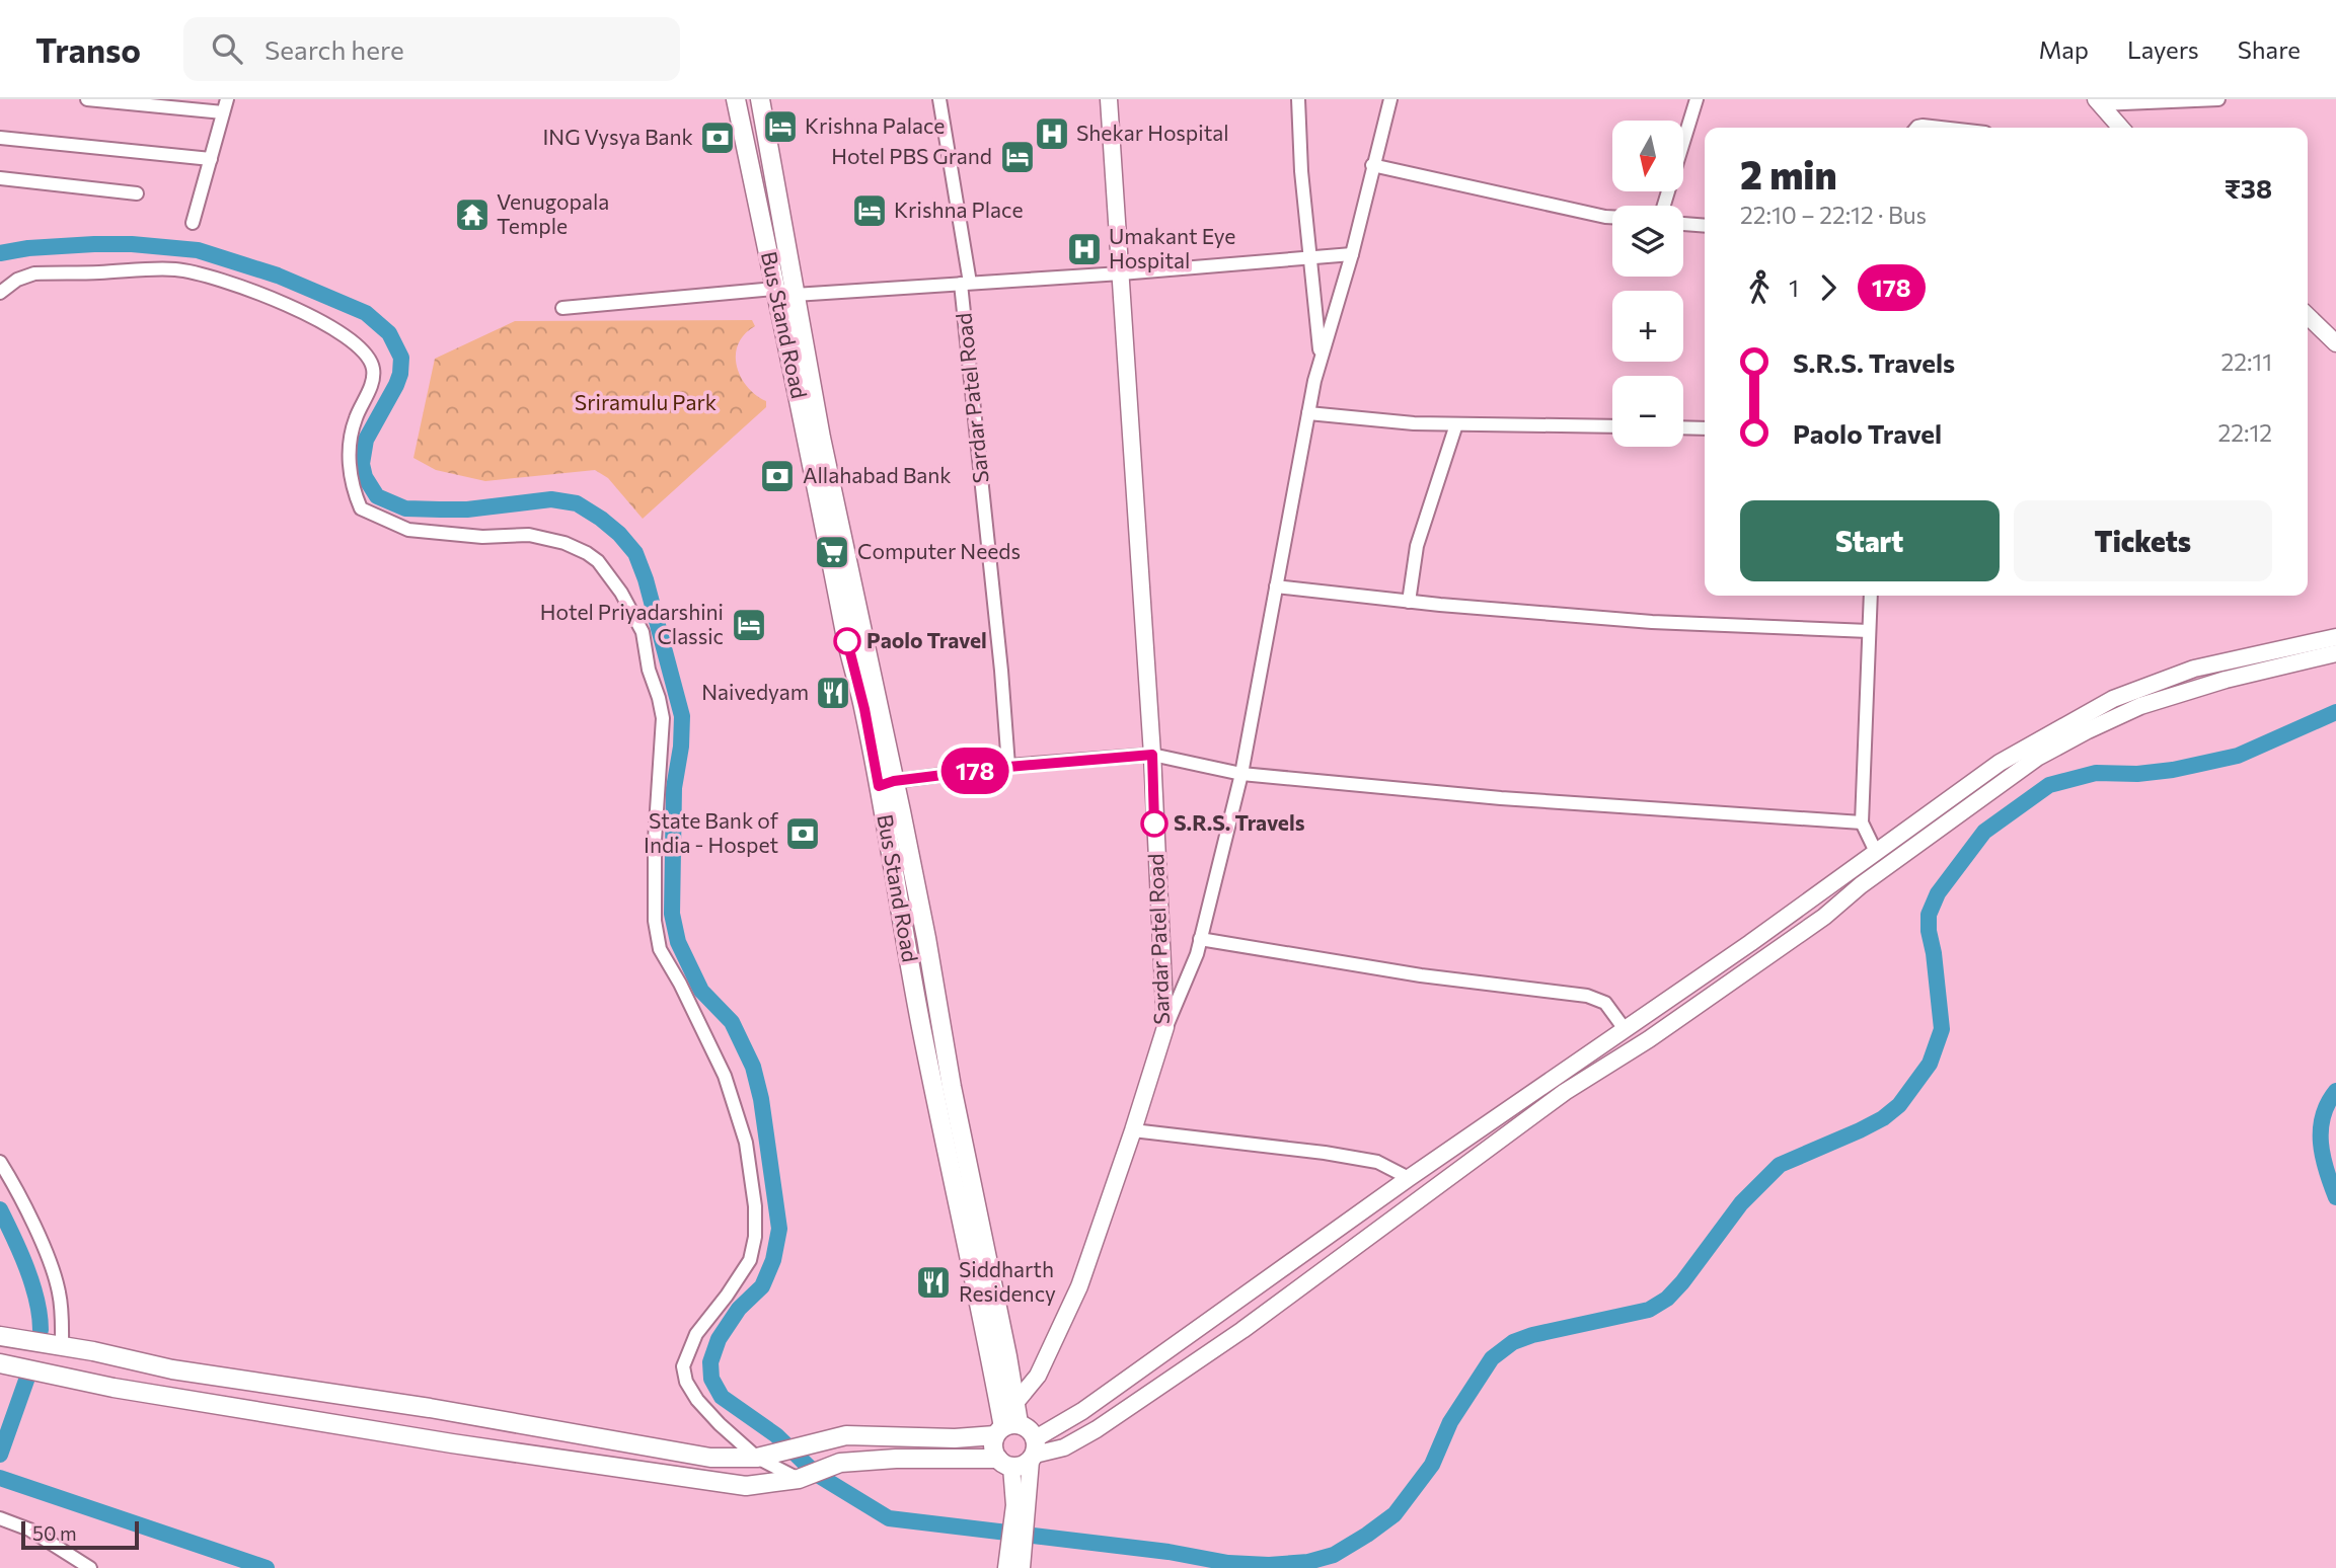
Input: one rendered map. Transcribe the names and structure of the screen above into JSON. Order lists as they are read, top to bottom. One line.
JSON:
{"streets":{"main road":["Bus Stand Road"],"street":["Sardar Patel Road"]},"crossings":[["Bus Stand Road","Sardar Patel Road"]],"parks":["Sriramulu Park"],"places":{"hotel":["Krishna Palace","Hotel PBS Grand","Krishna Place","Hotel Priyadarshini Classic"],"hospital":["Shekar Hospital","Umakant Eye Hospital"],"bank":["ING Vysya Bank","Allahabad Bank","State Bank of India - Hospet"],"temple":["Venugopala Temple"],"supermarket":["Computer Needs"],"other":["Paolo Travel","S.R.S. Travels"],"restaurant":["Naivedyam","Siddharth Residency"]},"lines":["bus line 178"],"scale_bar":"50 m","north":"bottom","page":{"header":"Transo","search":"Search here","nav":["Map","Layers","Share"],"on_map":"178","map_buttons":["+","−"],"heading":["2 min","22:10 – 22:12 · Bus","₹38"],"legs":["1","178"],"list":[{"name":"S.R.S. Travels","value":"22:11"},{"name":"Paolo Travel","value":"22:12"}],"buttons":["Start","Tickets"],"scale":"50 m"}}
